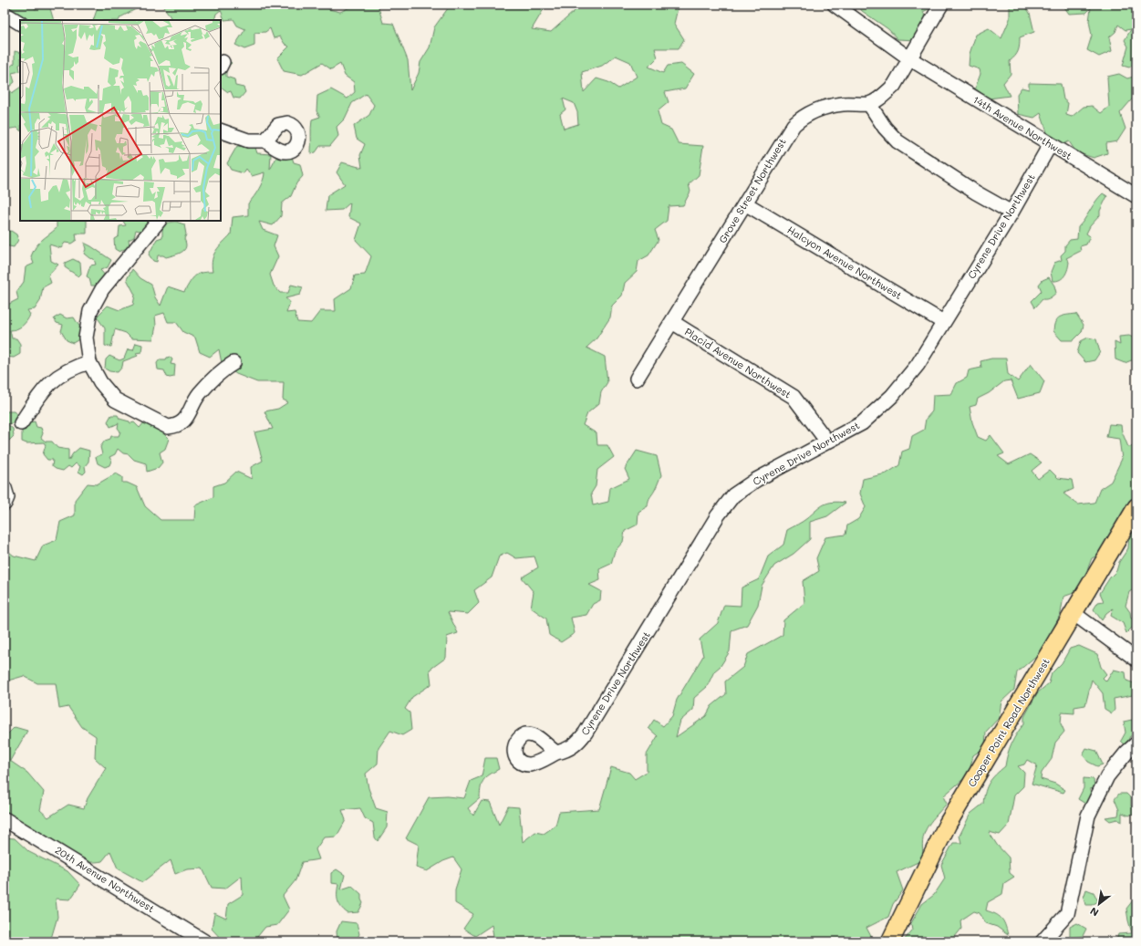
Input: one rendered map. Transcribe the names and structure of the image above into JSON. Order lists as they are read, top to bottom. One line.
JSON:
{"streets":{"main road":["Cooper Point Road Northwest"],"street":["14th Avenue Northwest","Grove Street Northwest","Cyrene Drive Northwest","Halcyon Avenue Northwest","Placid Avenue Northwest","20th Avenue Northwest"]},"crossings":[["14th Avenue Northwest","Cyrene Drive Northwest"],["Grove Street Northwest","Halcyon Avenue Northwest"],["Grove Street Northwest","Placid Avenue Northwest"],["Cyrene Drive Northwest","Halcyon Avenue Northwest"],["Cyrene Drive Northwest","Placid Avenue Northwest"]],"north":"bottom left"}
